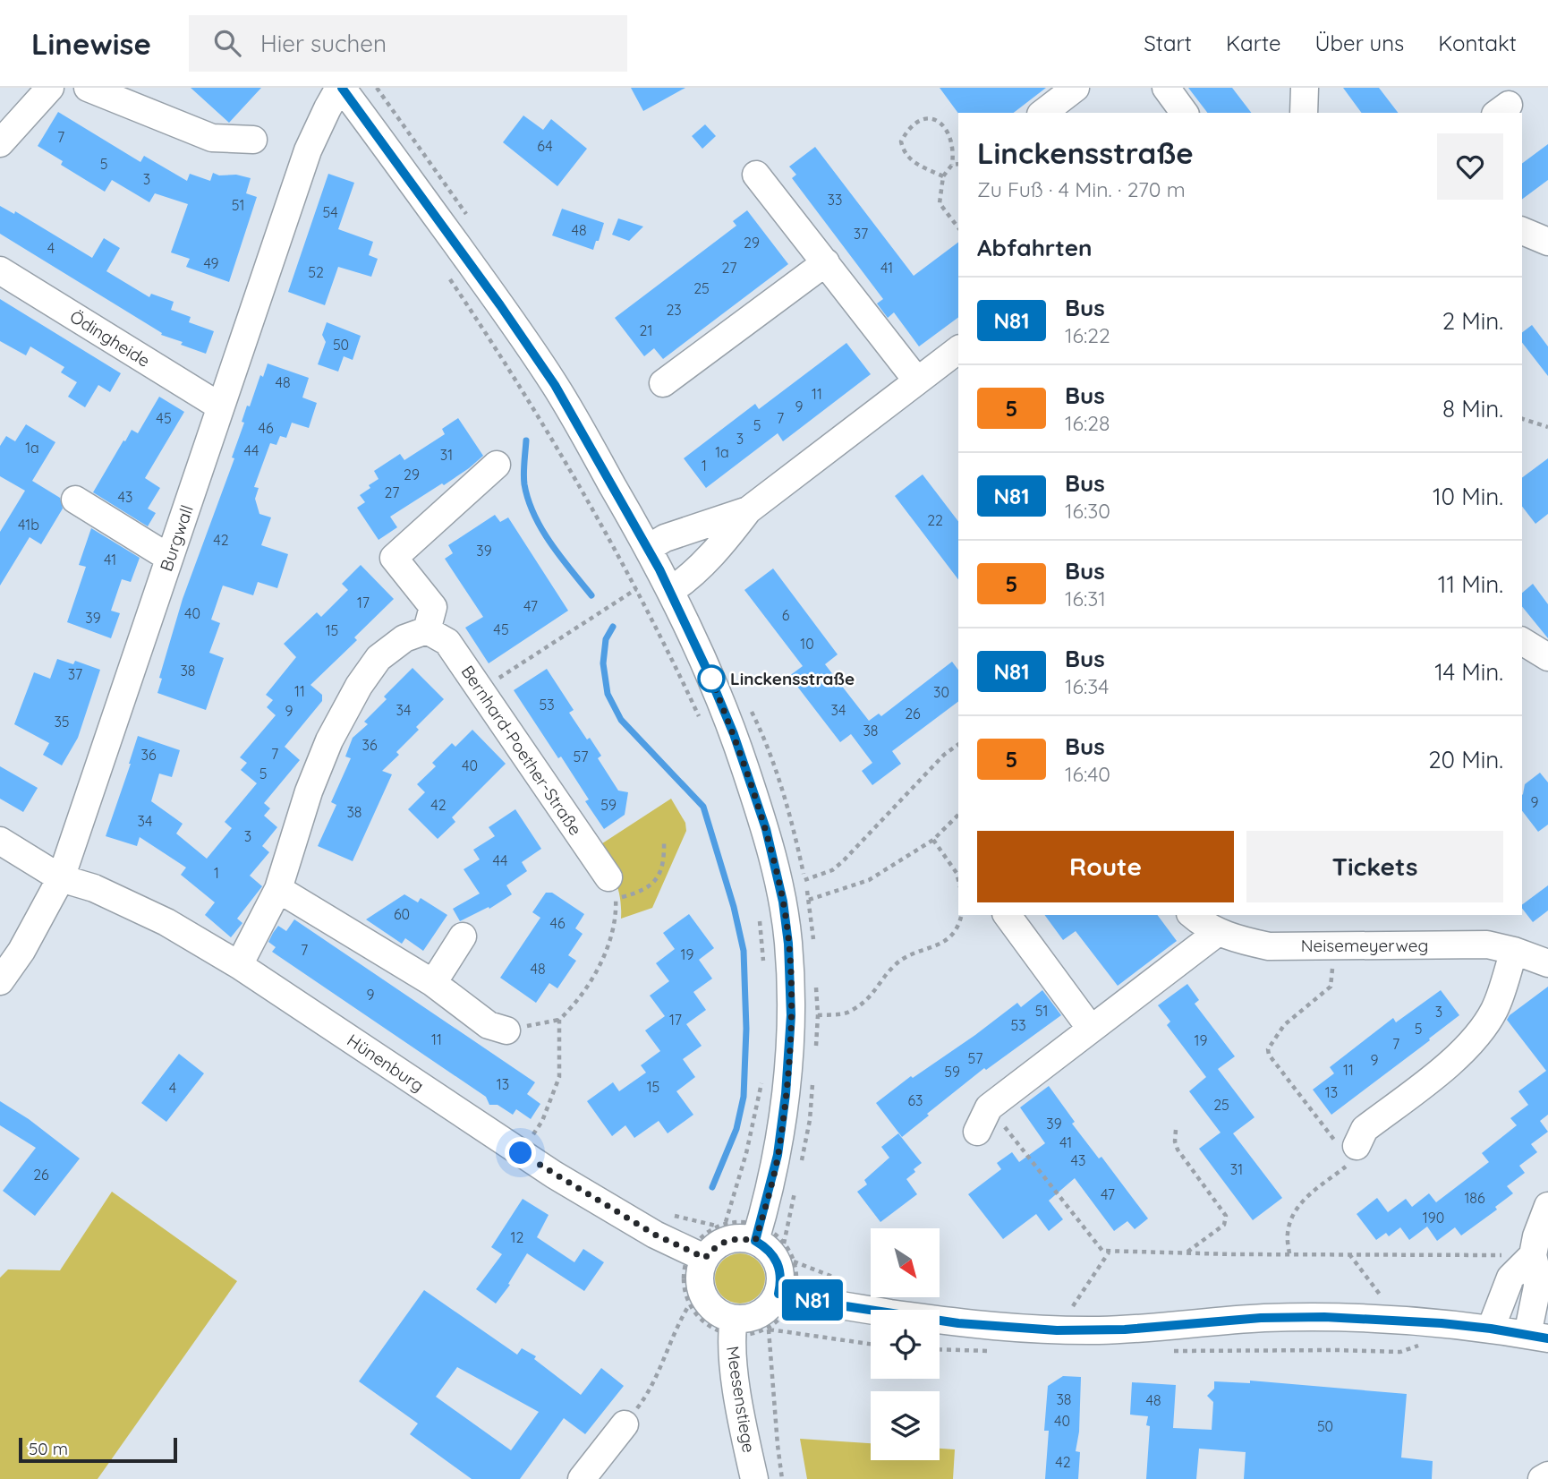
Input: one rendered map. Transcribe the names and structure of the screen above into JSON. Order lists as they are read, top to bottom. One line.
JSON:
{"streets":{"street":["Ödingheide","Burgwall","Bernhard-Poether-Straße","Neisemeyerweg","Hünenburg","Meesenstiege"]},"crossings":[["Ödingheide","Burgwall"],["Burgwall","Hünenburg"],["Hünenburg","Meesenstiege"]],"places":["Linckensstraße"],"lines":["bus line N81"],"house_numbers":["7","64","5","3","33","51","54","48","37","29","4","49","27","41","52","25","23","21","50","48","11","9","45","7","5","46","3","1a","44","1a","31","1","29","27","43","22","41b","42","39","41","17","47","40","6","39","45","15","10","38","37","11","30","53","34","34","9","26","35","38","36","7","36","57","40","5","9","42","59","38","34","3","44","1","60","46","7","19","48","9","51","3","17","53","5","11","19","7","57","9","11","59","13","15","4","13","63","25","39","41","43","31","26","47","186","190","12","38","48","40","50","42"],"scale_bar":"50 m","north":"bottom right","page":{"header":"Linewise","search":"Hier suchen","nav":["Start","Karte","Über uns","Kontakt"],"on_map":"N81","heading":[["Linckensstraße","Zu Fuß · 4 Min. · 270 m"],"Abfahrten"],"list":[{"mark":"N81","name":"Bus","note":"16:22","value":"2 Min."},{"mark":"5","name":"Bus","note":"16:28","value":"8 Min."},{"mark":"N81","name":"Bus","note":"16:30","value":"10 Min."},{"mark":"5","name":"Bus","note":"16:31","value":"11 Min."},{"mark":"N81","name":"Bus","note":"16:34","value":"14 Min."},{"mark":"5","name":"Bus","note":"16:40","value":"20 Min."}],"buttons":["Route","Tickets"],"scale":"50 m"}}
